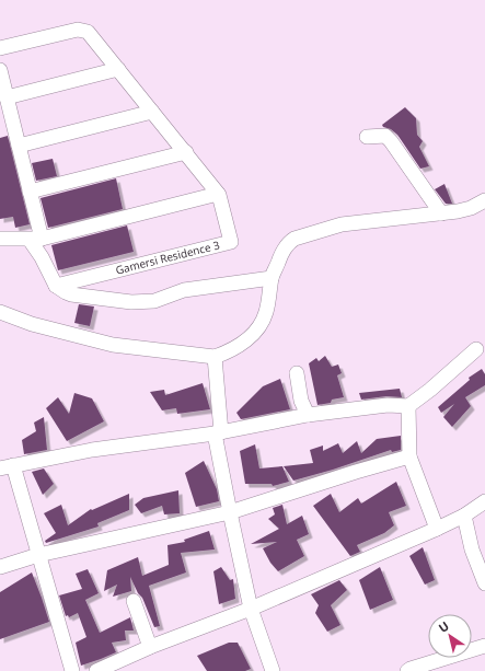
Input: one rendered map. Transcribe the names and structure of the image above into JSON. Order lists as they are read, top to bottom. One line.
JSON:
{"streets":{"street":["Gamersi Residence 3"]},"north":"top left"}
